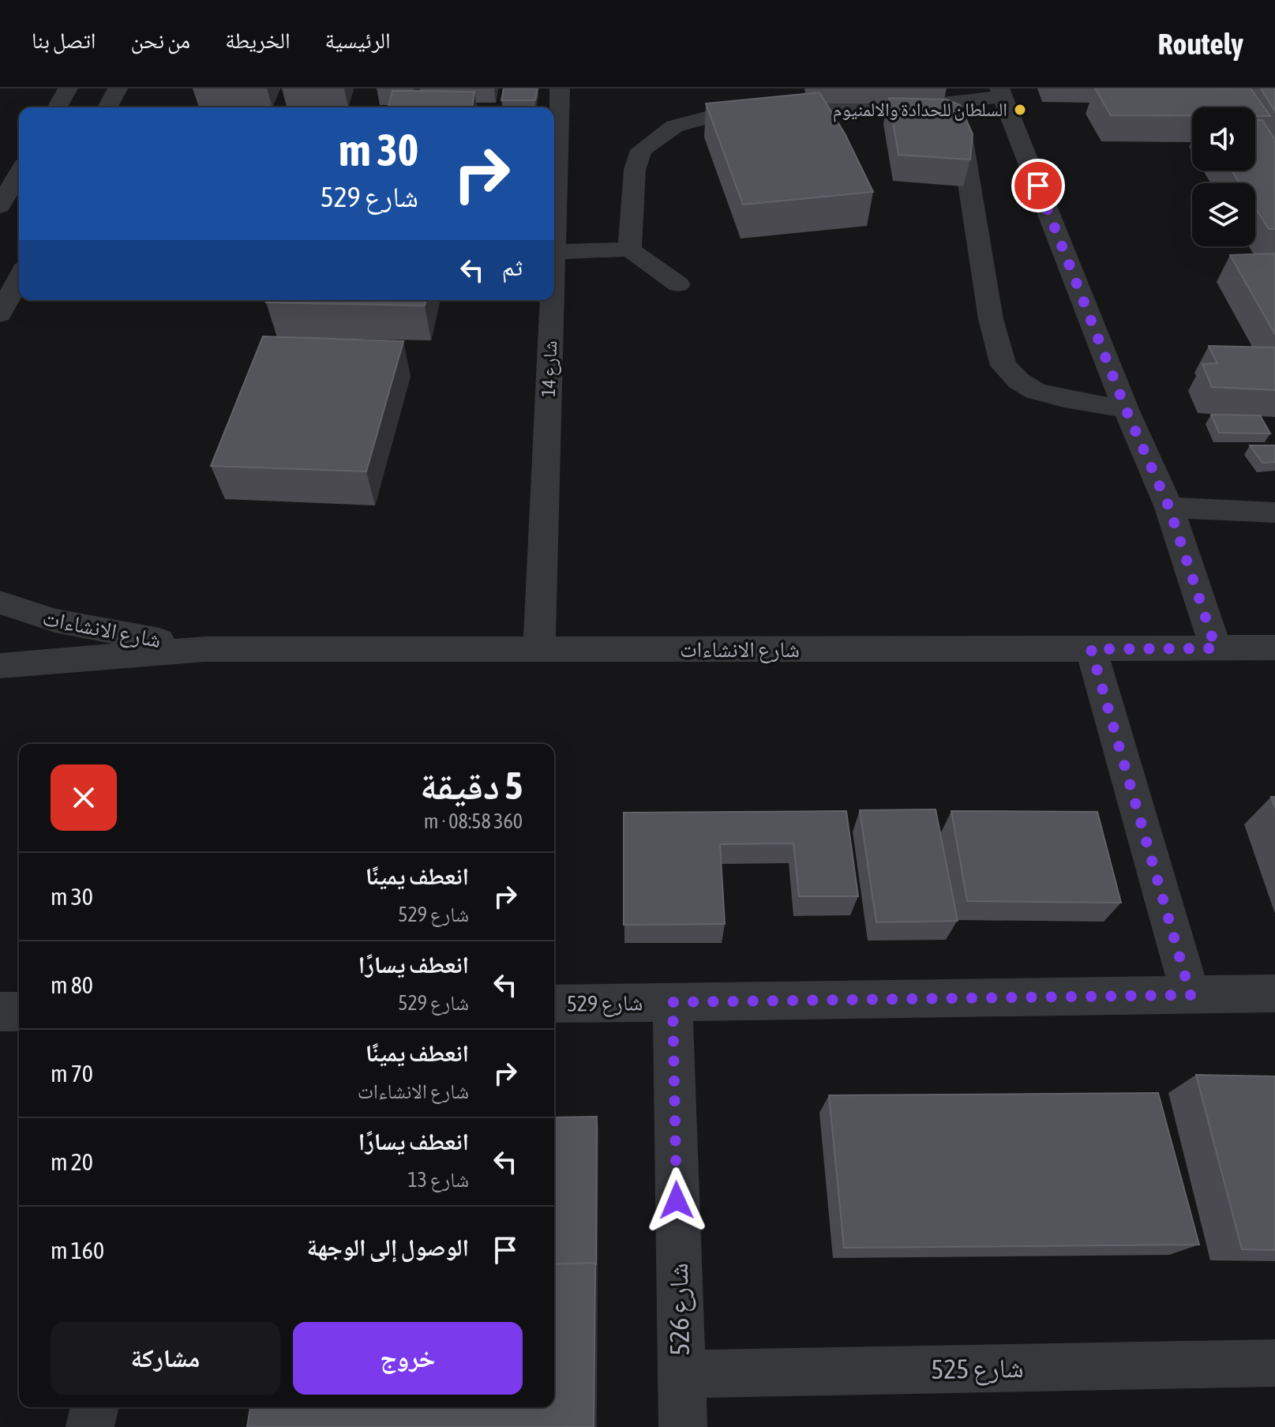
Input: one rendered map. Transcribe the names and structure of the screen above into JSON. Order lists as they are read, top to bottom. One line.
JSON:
{"streets":{"street":["شارع 14","شارع الانشاءات","شارع 529","شارع 526","شارع 525"]},"crossings":[["شارع 14","شارع الانشاءات"],["شارع 529","شارع 526"],["شارع 526","شارع 525"]],"places":["السلطان للحدادة والالمنيوم"],"page":{"header":"Routely","nav":["الرئيسية","الخريطة","من نحن","اتصل بنا"],"turn":["30 m","شارع 529"],"then":"ثم","heading":["5 دقيقة","360 m · 08:58"],"list":[{"name":"انعطف يمينًا","note":"شارع 529","value":"30 m"},{"name":"انعطف يسارًا","note":"شارع 529","value":"80 m"},{"name":"انعطف يمينًا","note":"شارع الانشاءات","value":"70 m"},{"name":"انعطف يسارًا","note":"شارع 13","value":"20 m"},{"name":"الوصول إلى الوجهة","value":"160 m"}],"buttons":["خروج","مشاركة"]}}
